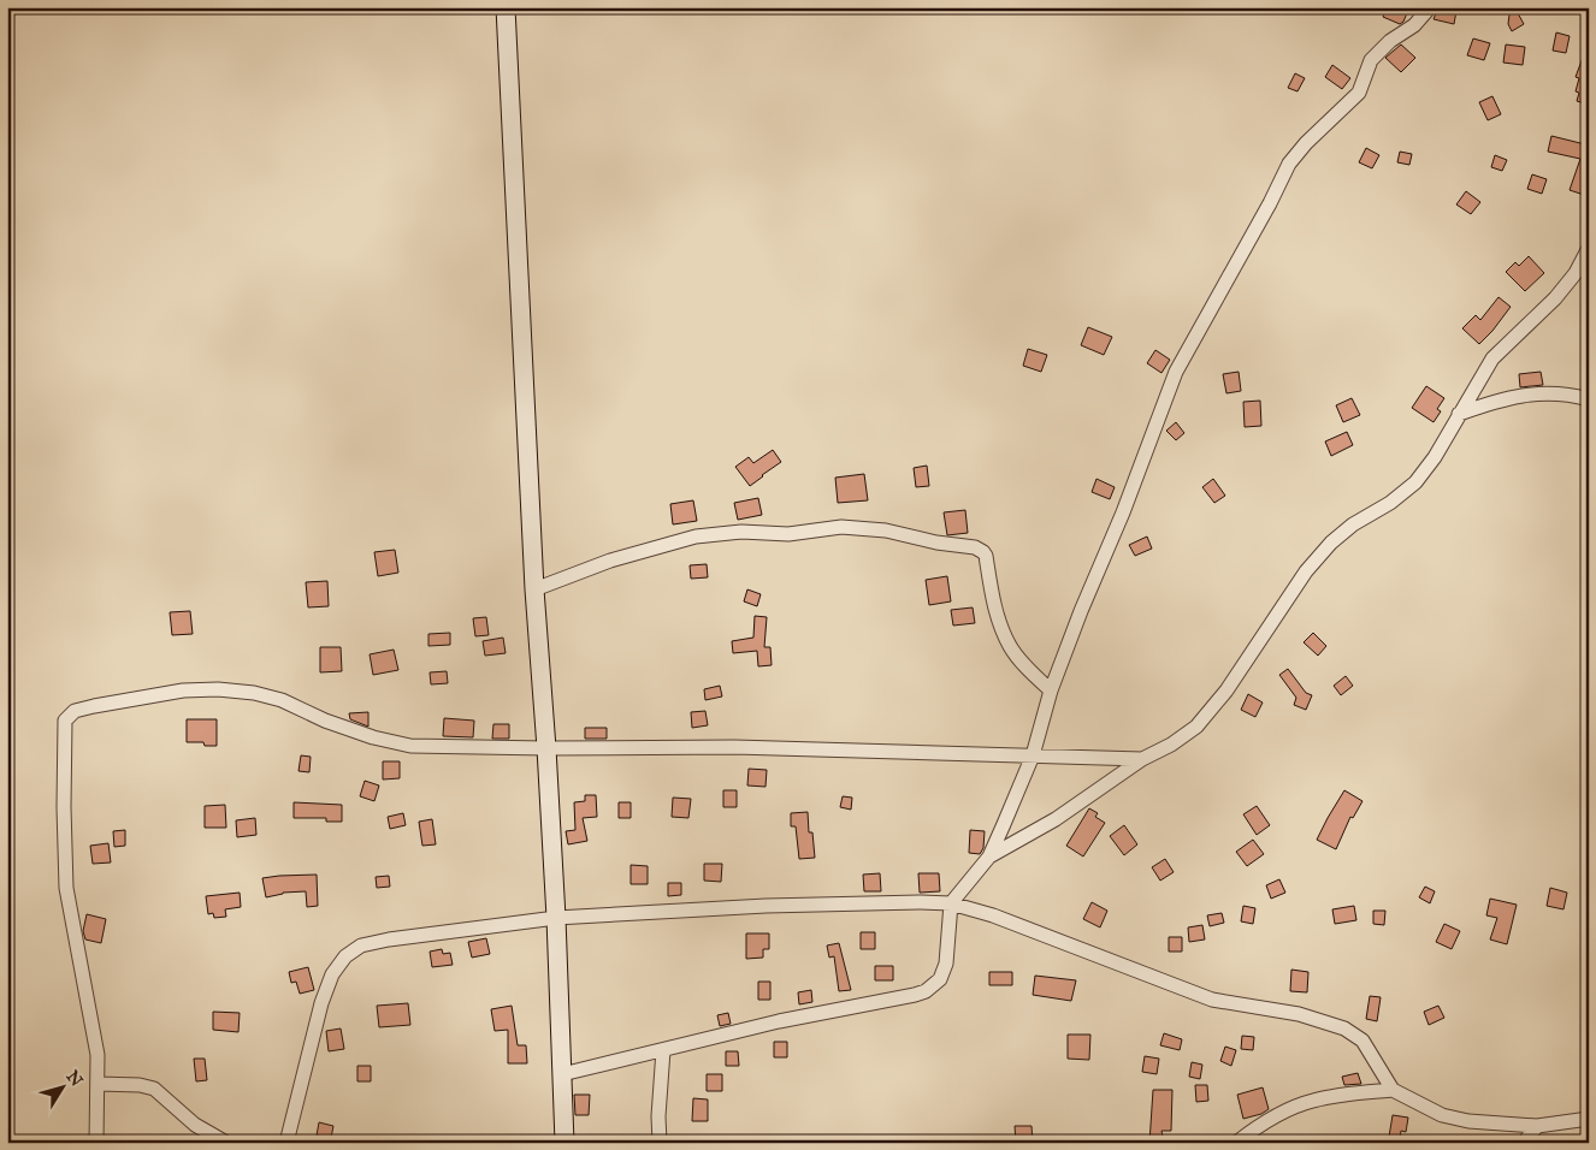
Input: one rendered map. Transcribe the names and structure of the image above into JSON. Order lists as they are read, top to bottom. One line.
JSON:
{"north":"top right"}
